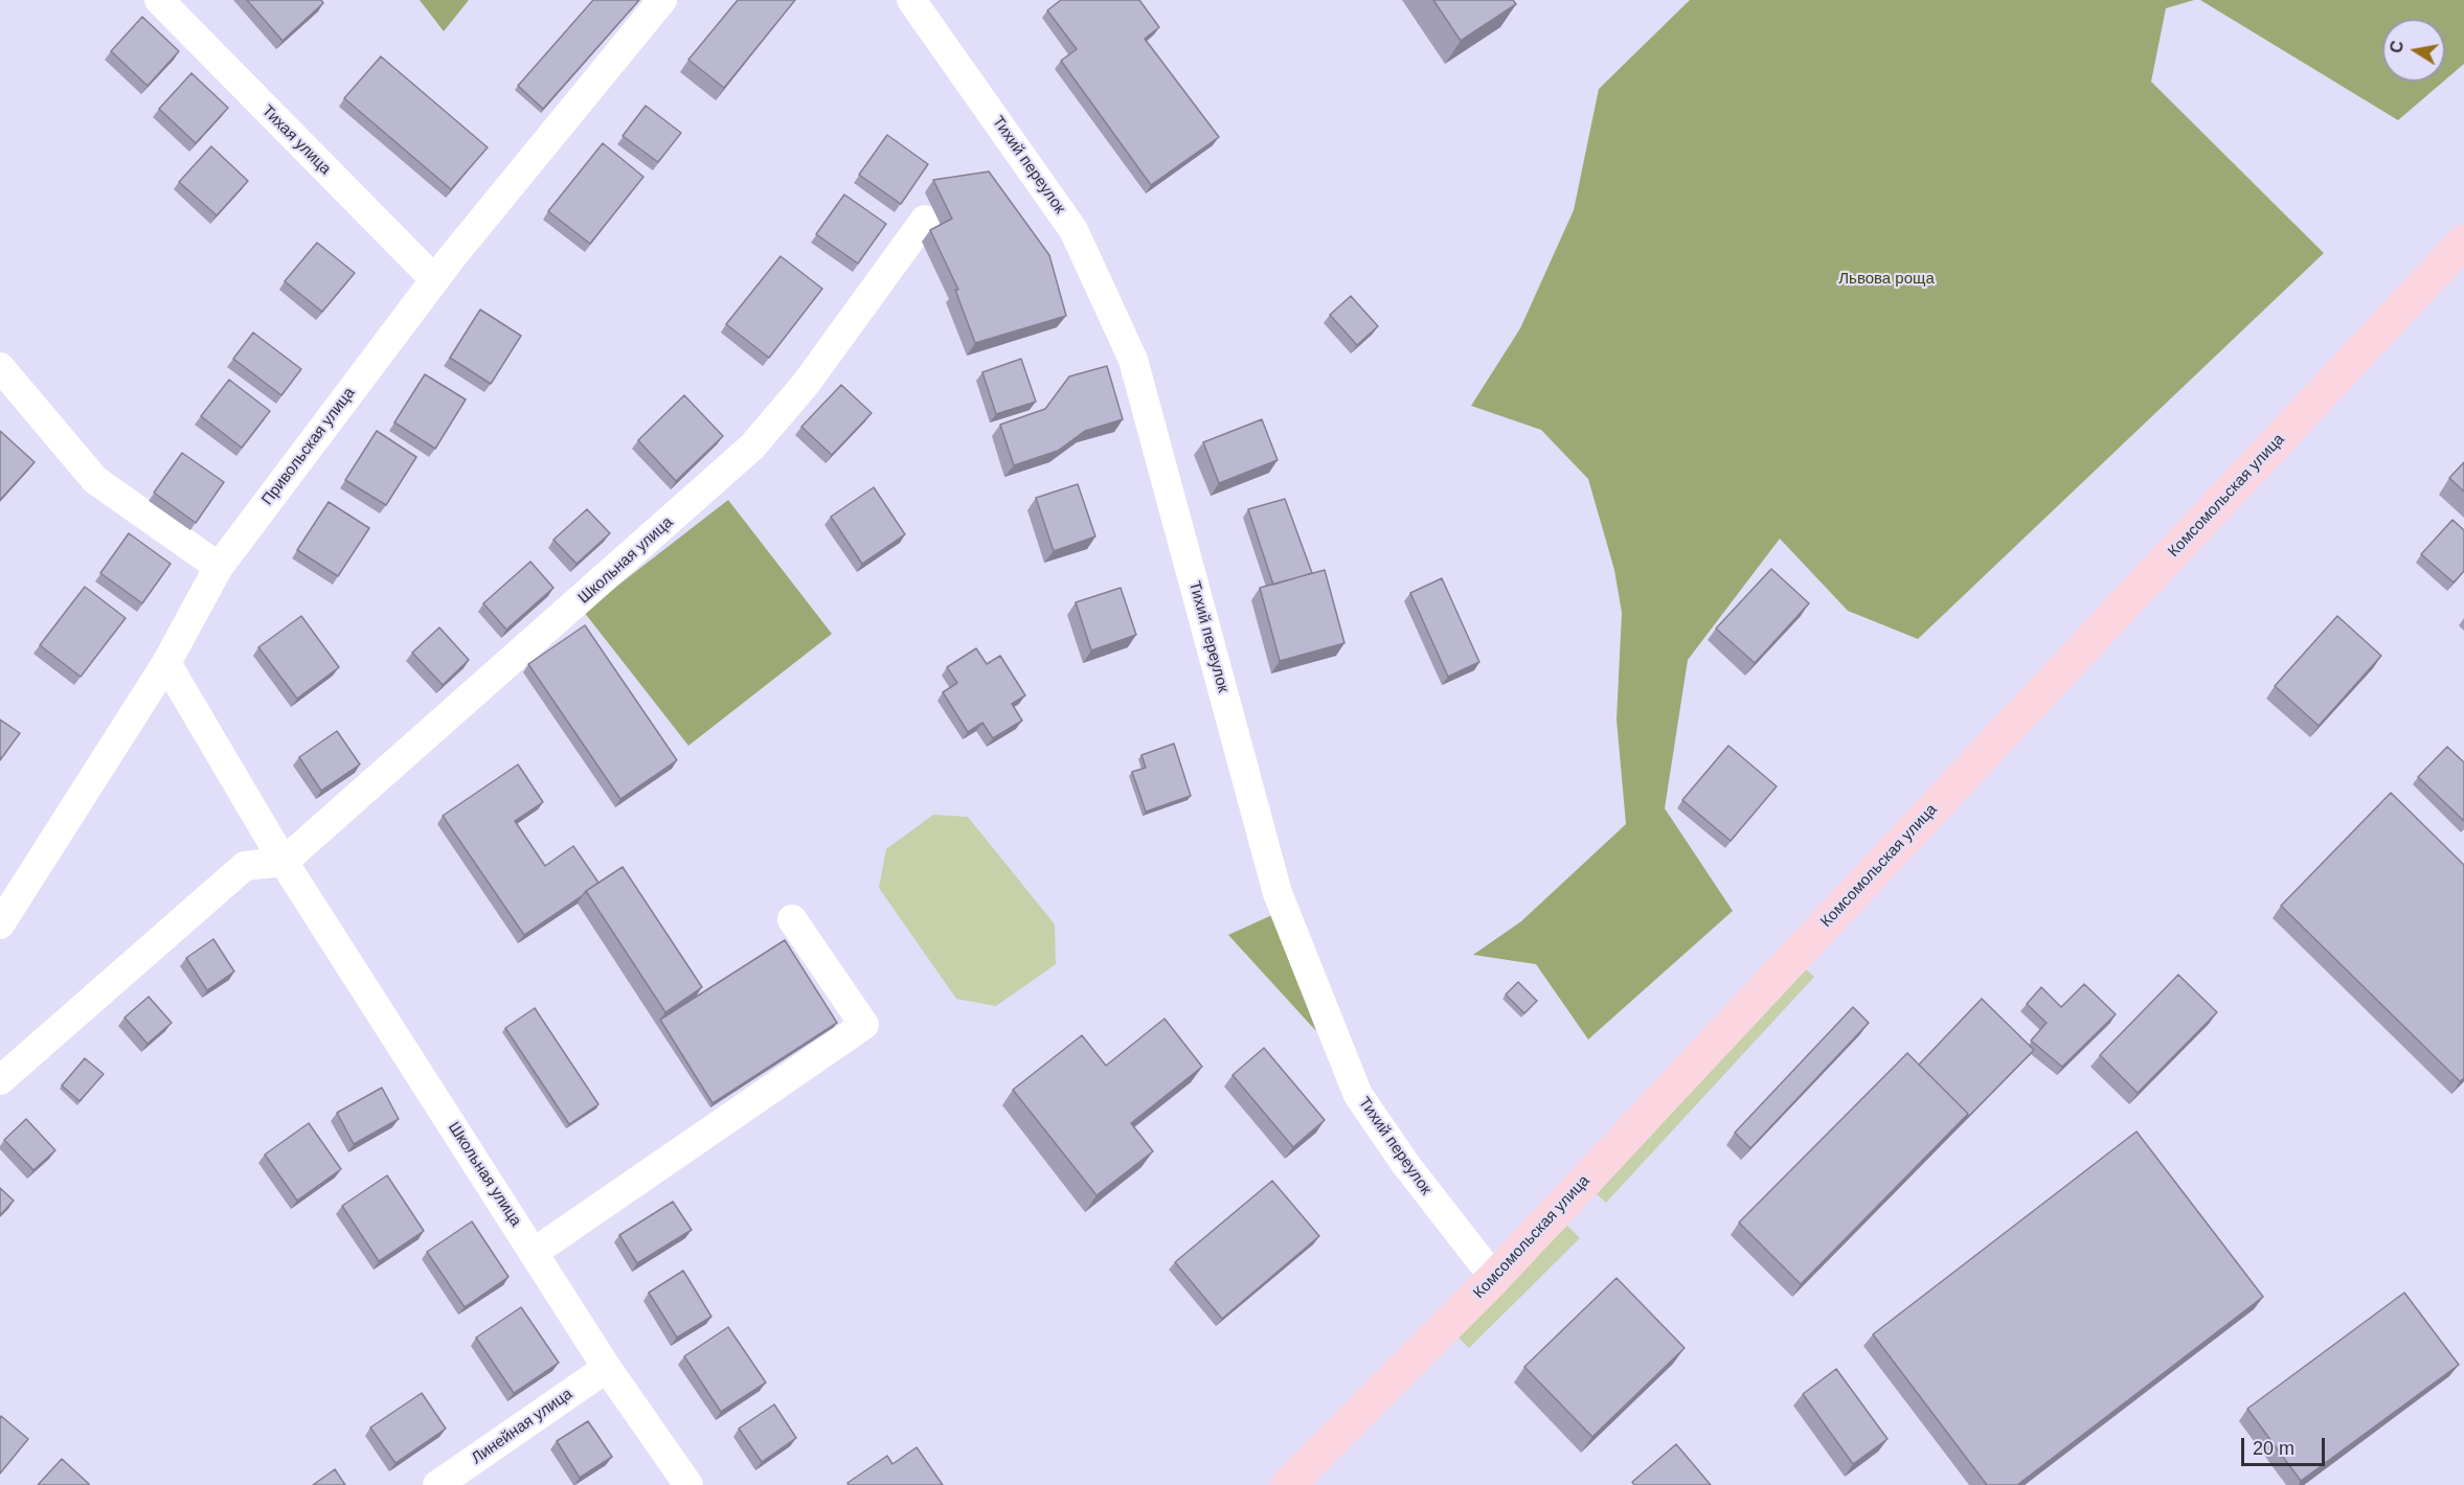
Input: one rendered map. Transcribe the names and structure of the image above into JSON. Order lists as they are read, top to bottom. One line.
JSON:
{"streets":{"main road":["Комсомольская улица"],"street":["Тихая улица","Тихий переулок","Привольская улица","Школьная улица","Линейная улица"]},"crossings":[["Тихая улица","Привольская улица"],["Тихий переулок","Комсомольская улица"],["Привольская улица","Школьная улица"],["Школьная улица","Линейная улица"]],"parks":["Львова роща"],"scale_bar":"20 m","north":"left"}
